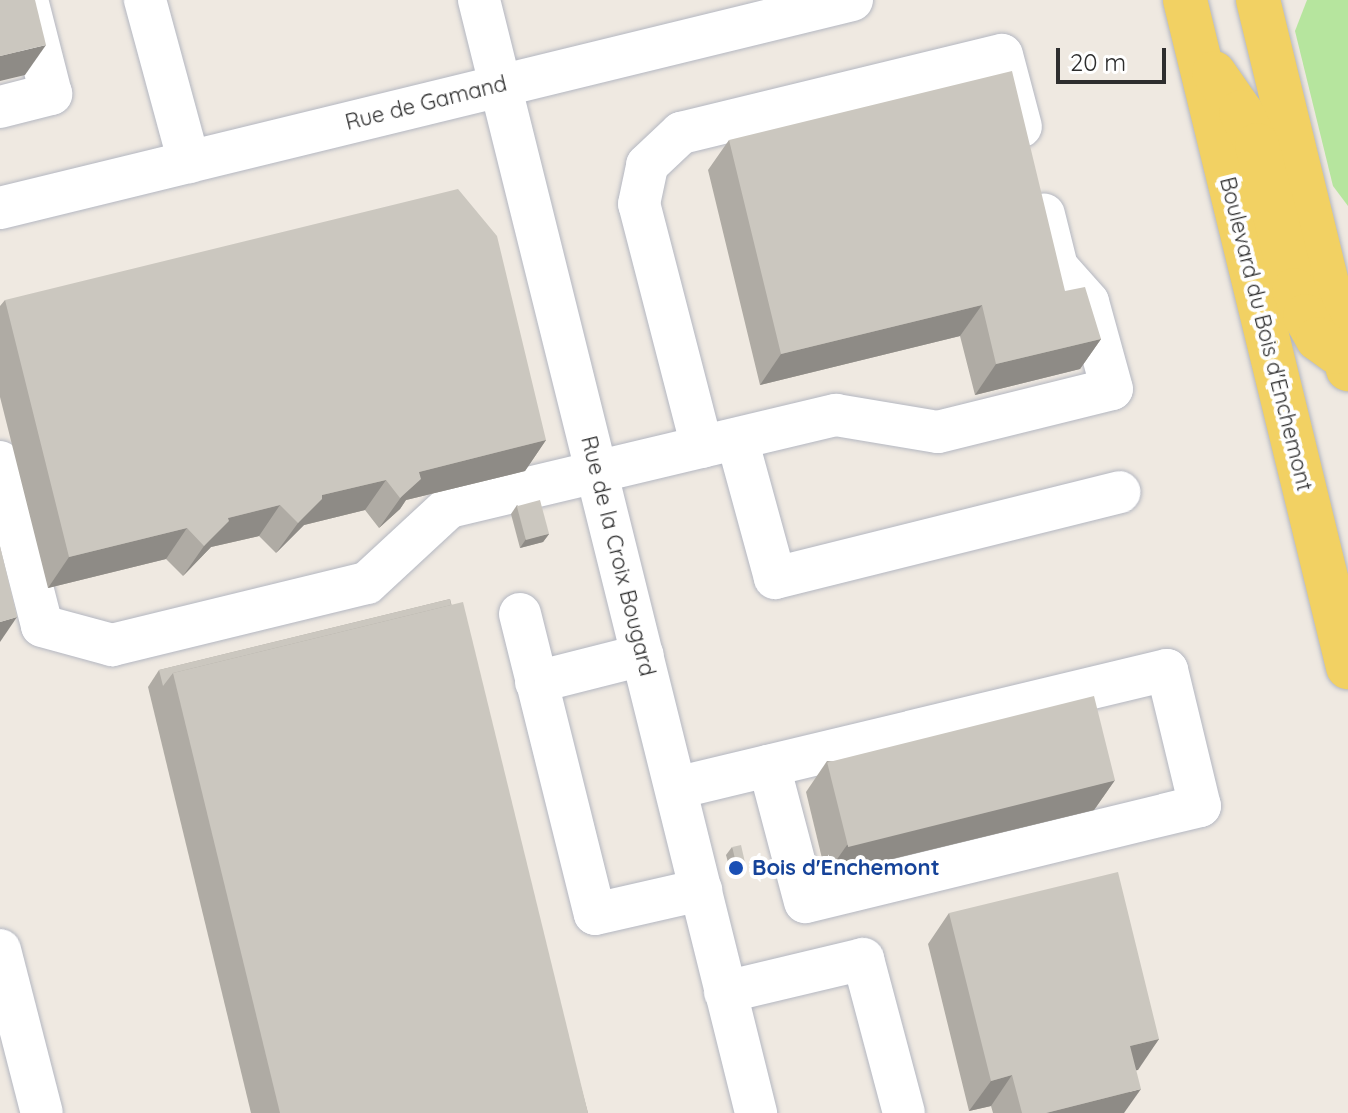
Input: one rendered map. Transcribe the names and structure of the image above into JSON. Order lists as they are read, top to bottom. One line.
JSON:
{"streets":{"main road":["Boulevard du Bois d'Enchemont"],"street":["Rue de Gamand","Rue de la Croix Bougard"]},"crossings":[["Rue de Gamand","Rue de la Croix Bougard"]],"places":["Bois d'Enchemont"],"scale_bar":"20 m"}
